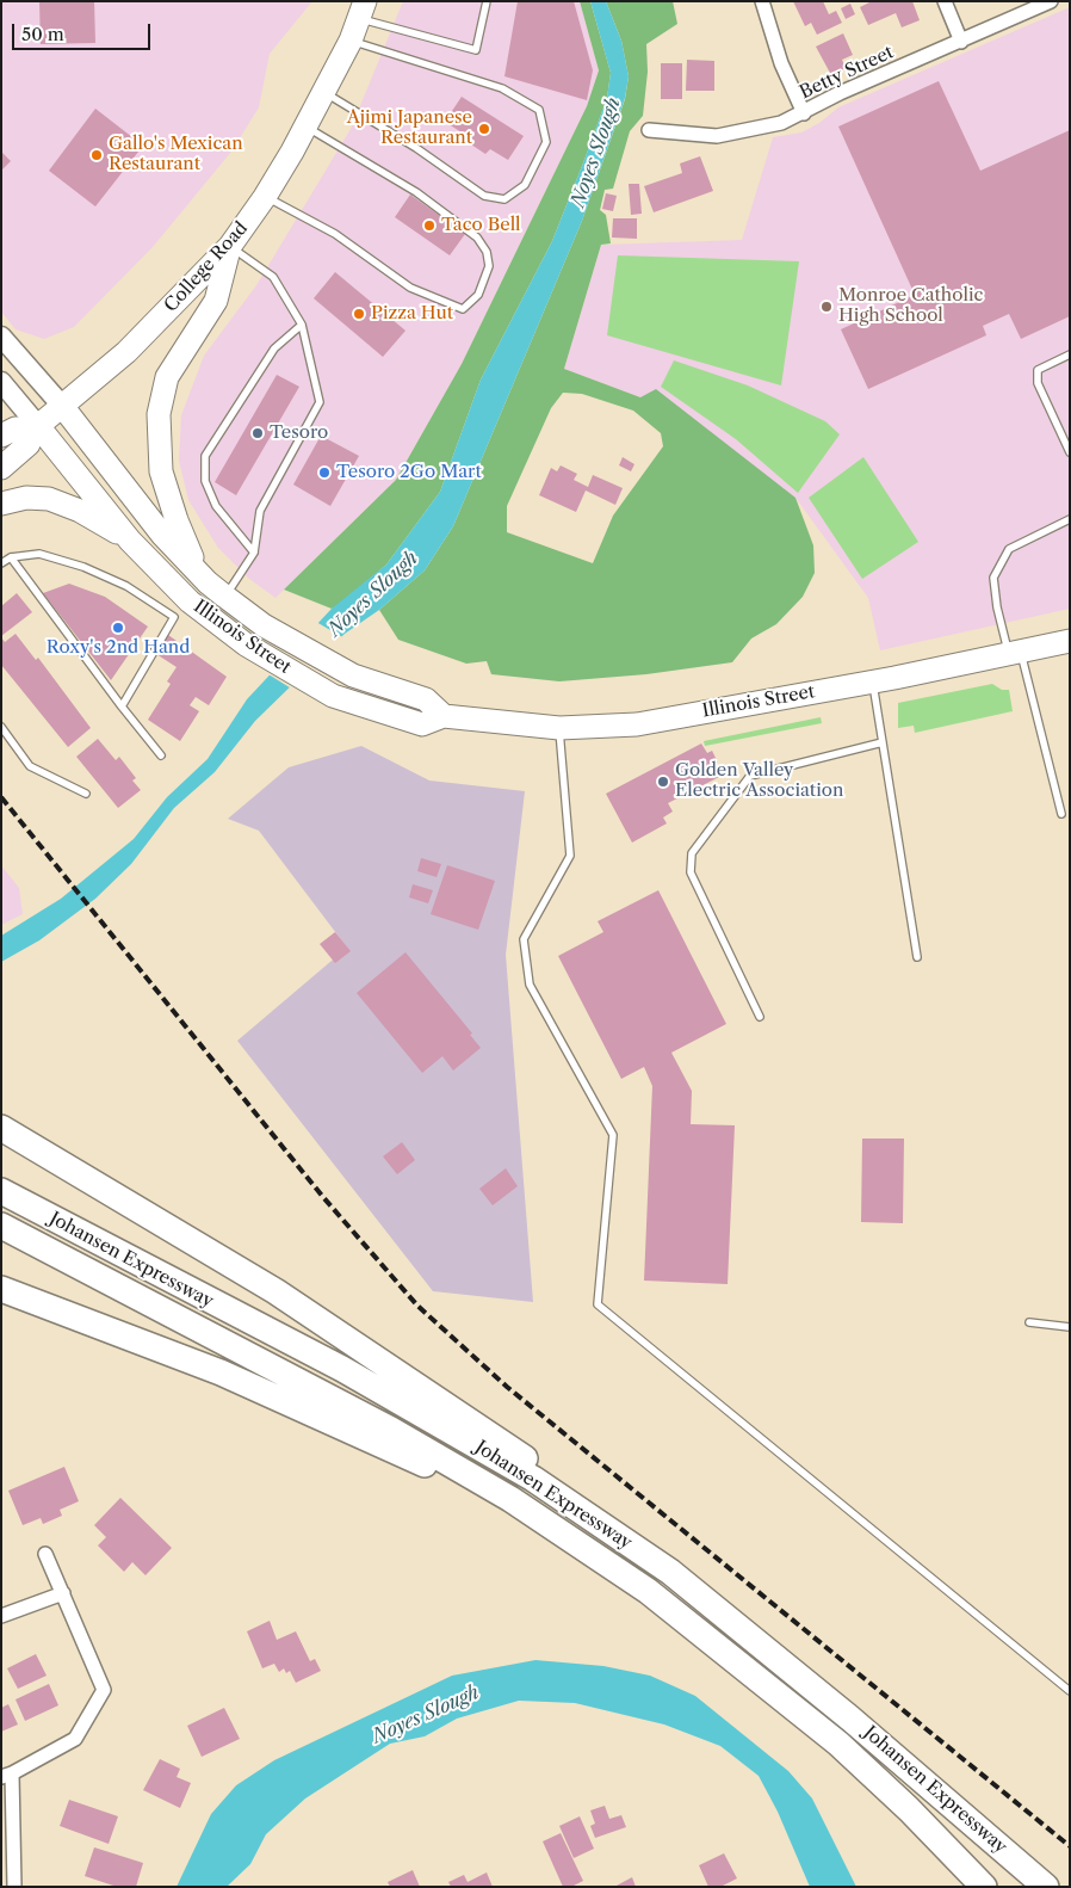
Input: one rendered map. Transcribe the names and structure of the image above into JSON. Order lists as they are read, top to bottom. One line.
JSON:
{"streets":{"highway":["Johansen Expressway"],"main road":["College Road","Illinois Street"],"street":["Betty Street"]},"crossings":[["College Road","Illinois Street"]],"water":["Noyes Slough"],"places":["Ajimi Japanese Restaurant","Gallo's Mexican Restaurant","Taco Bell","Monroe Catholic High School","Pizza Hut","Tesoro","Tesoro 2Go Mart","Roxy's 2nd Hand","Golden Valley Electric Association"],"scale_bar":"50 m"}
